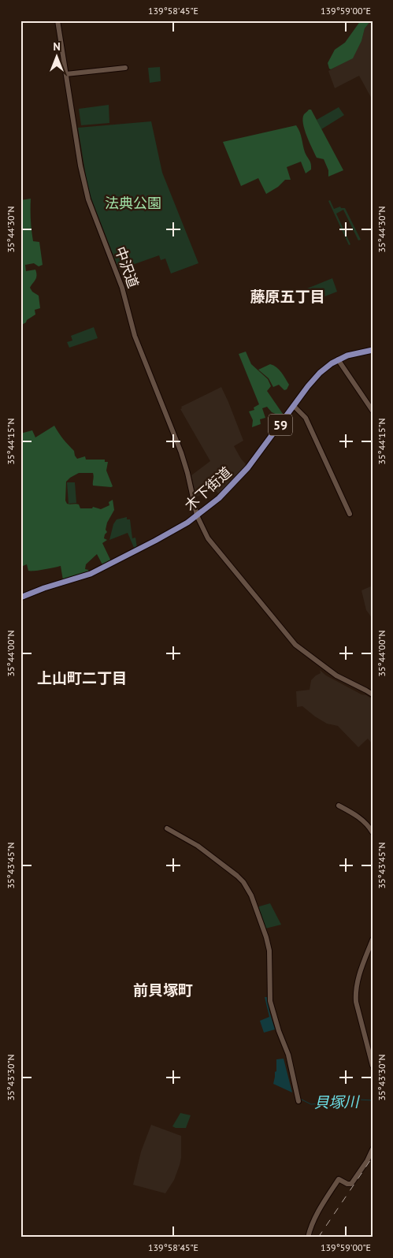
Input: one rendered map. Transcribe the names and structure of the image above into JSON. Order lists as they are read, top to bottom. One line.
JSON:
{"streets":{"main road":["59","木下街道"],"street":["中沢道"]},"crossings":[["中沢道","木下街道"]],"districts":["藤原五丁目","上山町二丁目","前貝塚町"],"water":["貝塚川"],"parks":["法典公園"],"north":"top","coordinates":["139°58'45\"E","139°59'00\"E","35°44'30\"N","35°44'15\"N","35°44'00\"N","35°43'45\"N","35°43'30\"N"]}
